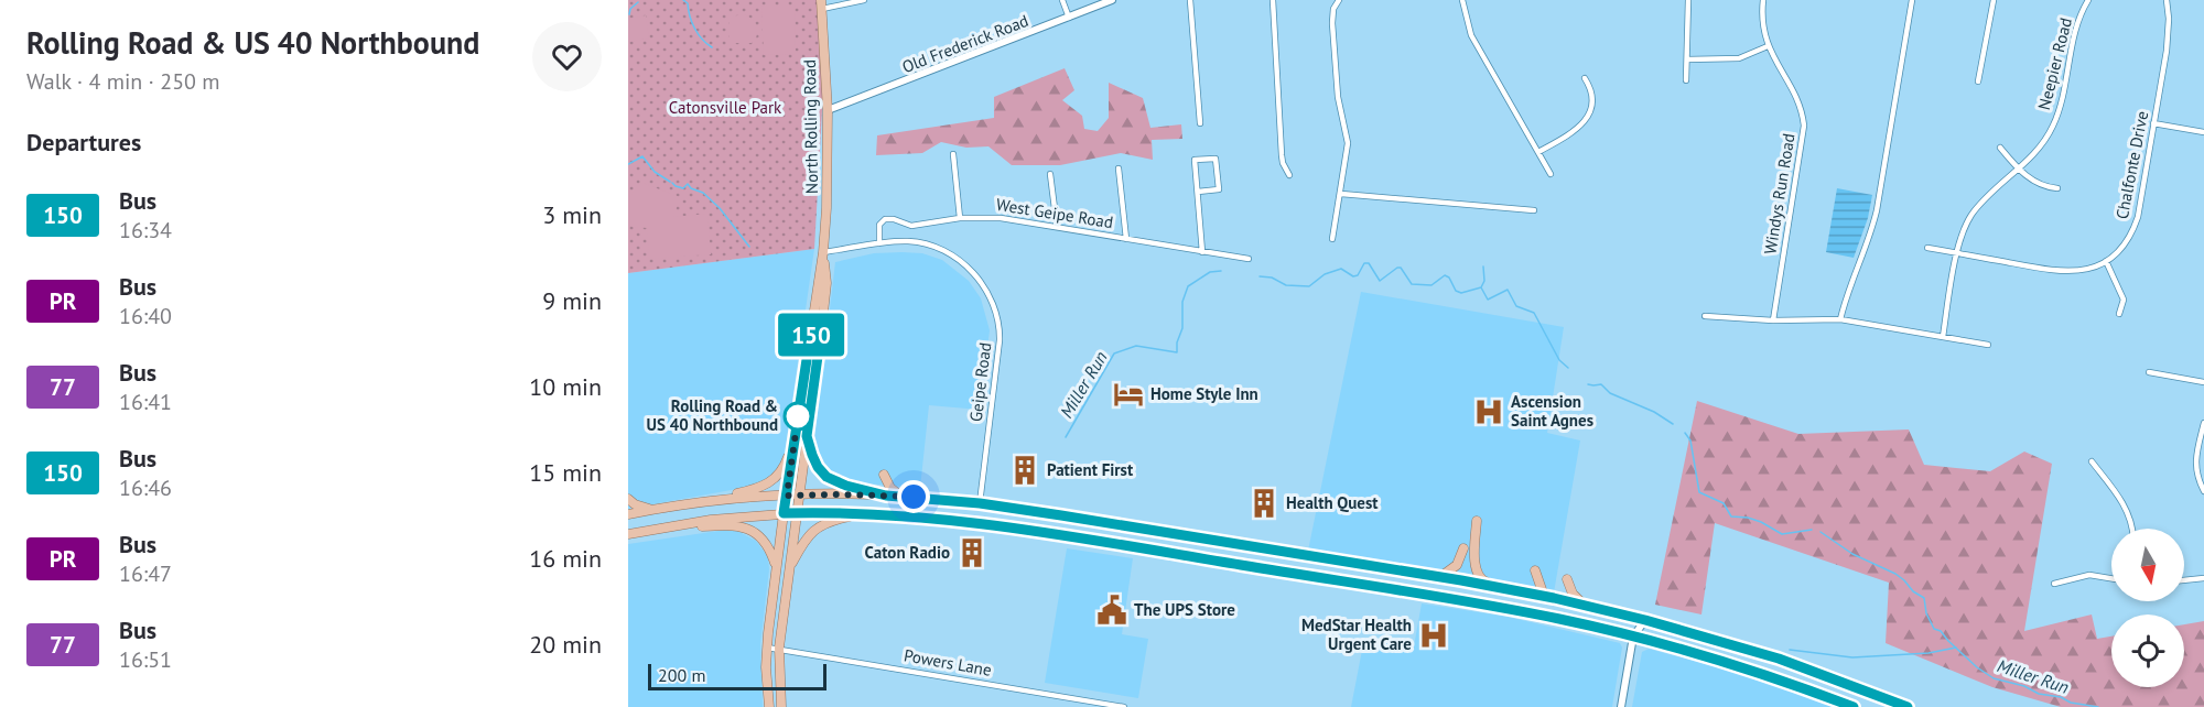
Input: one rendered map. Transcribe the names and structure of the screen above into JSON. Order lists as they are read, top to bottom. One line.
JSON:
{"streets":{"main road":["North Rolling Road"],"street":["Old Frederick Road","Neepier Road","Chalfonte Drive","Windys Run Road","West Geipe Road","Geipe Road","Powers Lane"]},"crossings":[["Old Frederick Road","North Rolling Road"],["Neepier Road","Chalfonte Drive"],["North Rolling Road","Geipe Road"],["North Rolling Road","Powers Lane"],["West Geipe Road","Geipe Road"]],"water":["Miller Run"],"parks":["Catonsville Park"],"places":{"hotel":["Home Style Inn"],"hospital":["Ascension Saint Agnes","MedStar Health Urgent Care"],"other":["Rolling Road & US 40 Northbound"],"building":["Patient First","Health Quest","Caton Radio"],"public building":["The UPS Store"]},"lines":["bus line 150"],"scale_bar":"200 m","north":"bottom","page":{"heading":[["Rolling Road & US 40 Northbound","Walk · 4 min · 250 m"],"Departures"],"on_map":"150","list":[{"mark":"150","name":"Bus","note":"16:34","value":"3 min"},{"mark":"PR","name":"Bus","note":"16:40","value":"9 min"},{"mark":"77","name":"Bus","note":"16:41","value":"10 min"},{"mark":"150","name":"Bus","note":"16:46","value":"15 min"},{"mark":"PR","name":"Bus","note":"16:47","value":"16 min"},{"mark":"77","name":"Bus","note":"16:51","value":"20 min"}],"scale":"200 m"}}
